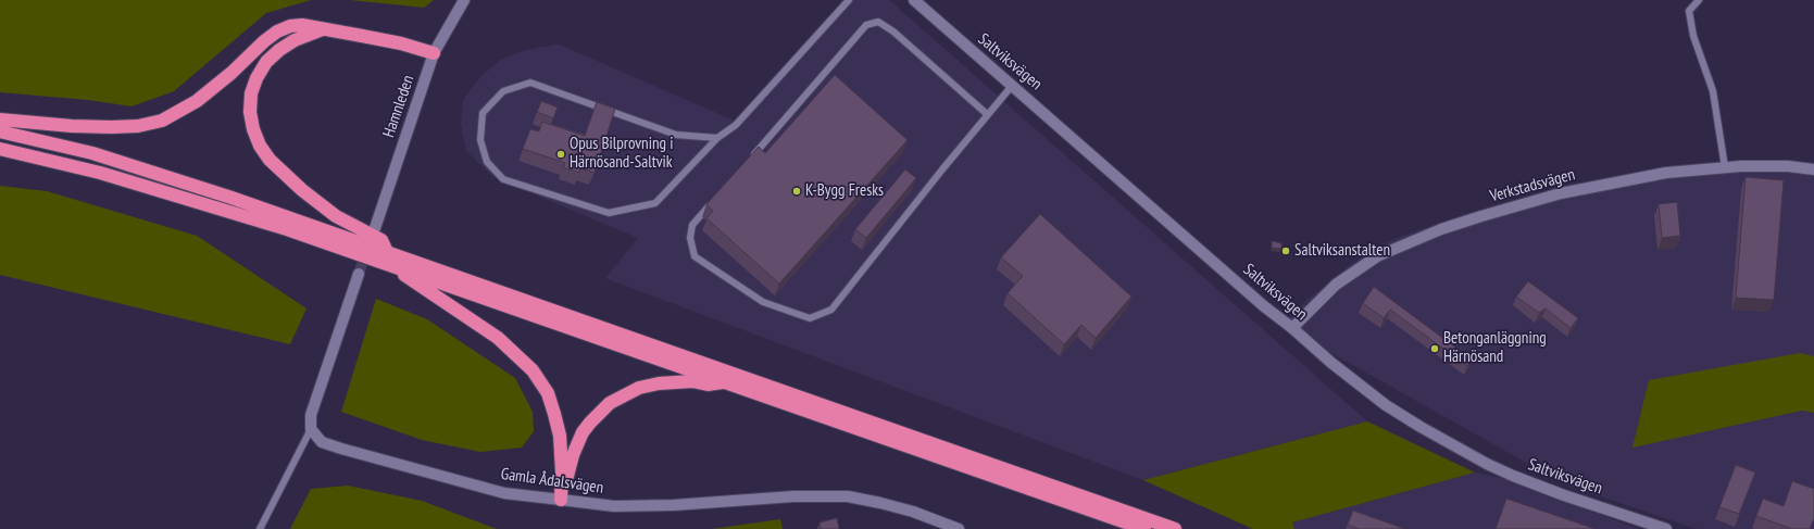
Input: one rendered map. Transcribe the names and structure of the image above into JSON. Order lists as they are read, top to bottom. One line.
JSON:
{"streets":{"street":["Saltviksvägen","Hamnleden","Verkstadsvägen","Gamla Ådalsvägen"]},"crossings":[["Saltviksvägen","Verkstadsvägen"]],"places":["Opus Bilprovning i Härnösand-Saltvik","K-Bygg Fresks","Saltviksanstalten","Betonganläggning Härnösand"]}
